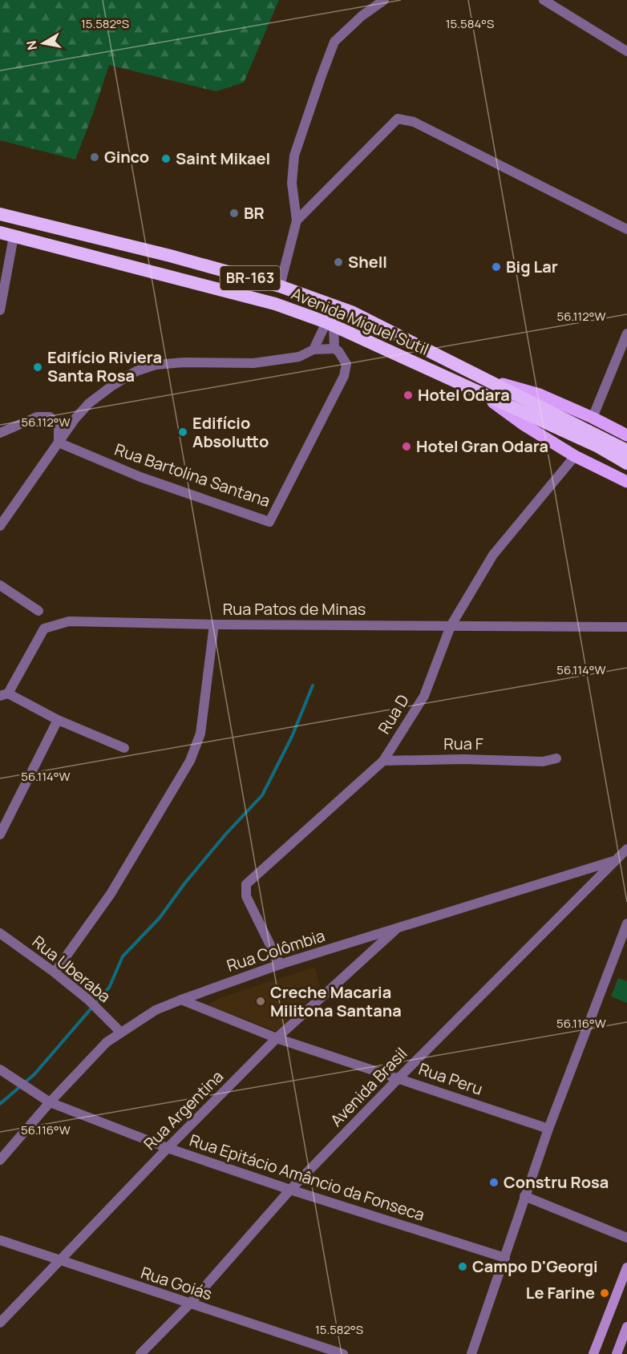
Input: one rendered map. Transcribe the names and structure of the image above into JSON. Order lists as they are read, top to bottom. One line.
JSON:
{"streets":{"highway":["BR-163","Avenida Miguel Sutil"],"street":["Rua Bartolina Santana","Rua Patos de Minas","Rua D","Rua F","Rua Colômbia","Rua Uberaba","Rua Peru","Avenida Brasil","Rua Argentina","Rua Epitácio Amâncio da Fonseca","Rua Goiás"]},"crossings":[["BR-163","Avenida Miguel Sutil"],["Avenida Miguel Sutil","Rua Bartolina Santana"],["Avenida Miguel Sutil","Rua D"],["Rua Patos de Minas","Rua D"],["Rua D","Rua F"],["Rua D","Rua Colômbia"],["Rua Colômbia","Rua Uberaba"],["Rua Colômbia","Rua Peru"],["Rua Colômbia","Avenida Brasil"],["Rua Colômbia","Rua Argentina"],["Rua Colômbia","Rua Epitácio Amâncio da Fonseca"],["Rua Peru","Avenida Brasil"],["Rua Peru","Rua Argentina"],["Avenida Brasil","Rua Epitácio Amâncio da Fonseca"],["Avenida Brasil","Rua Goiás"],["Rua Argentina","Rua Epitácio Amâncio da Fonseca"],["Rua Argentina","Rua Goiás"]],"places":["Ginco","Saint Mikael","BR","Shell","Big Lar","Edifício Riviera Santa Rosa","Hotel Odara","Edifício Absolutto","Hotel Gran Odara","Creche Macaria Militona Santana","Constru Rosa","Campo D'Georgi","Le Farine"],"north":"left","coordinates":["15.582°S","15.584°S","56.112°W","56.114°W","56.116°W"]}
